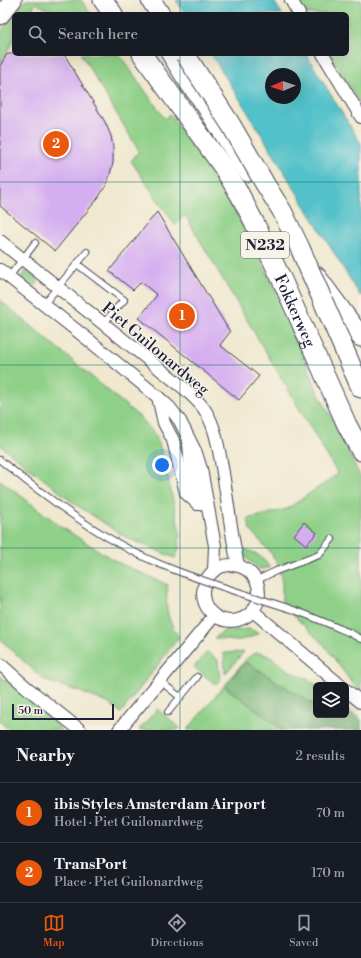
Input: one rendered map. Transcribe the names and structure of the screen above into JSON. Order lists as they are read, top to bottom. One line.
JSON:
{"streets":{"main road":["N232","Fokkerweg"],"street":["Piet Guilonardweg"]},"scale_bar":"50 m","north":"left","page":{"search":"Search here","pins":["2","1"],"scale":"50 m","heading":["Nearby","2 results"],"list":[{"mark":"1","name":"ibis Styles Amsterdam Airport","note":"Hotel · Piet Guilonardweg","value":"70 m"},{"mark":"2","name":"TransPort","note":"Place · Piet Guilonardweg","value":"170 m"}],"nav":["Map","Directions","Saved"]}}
